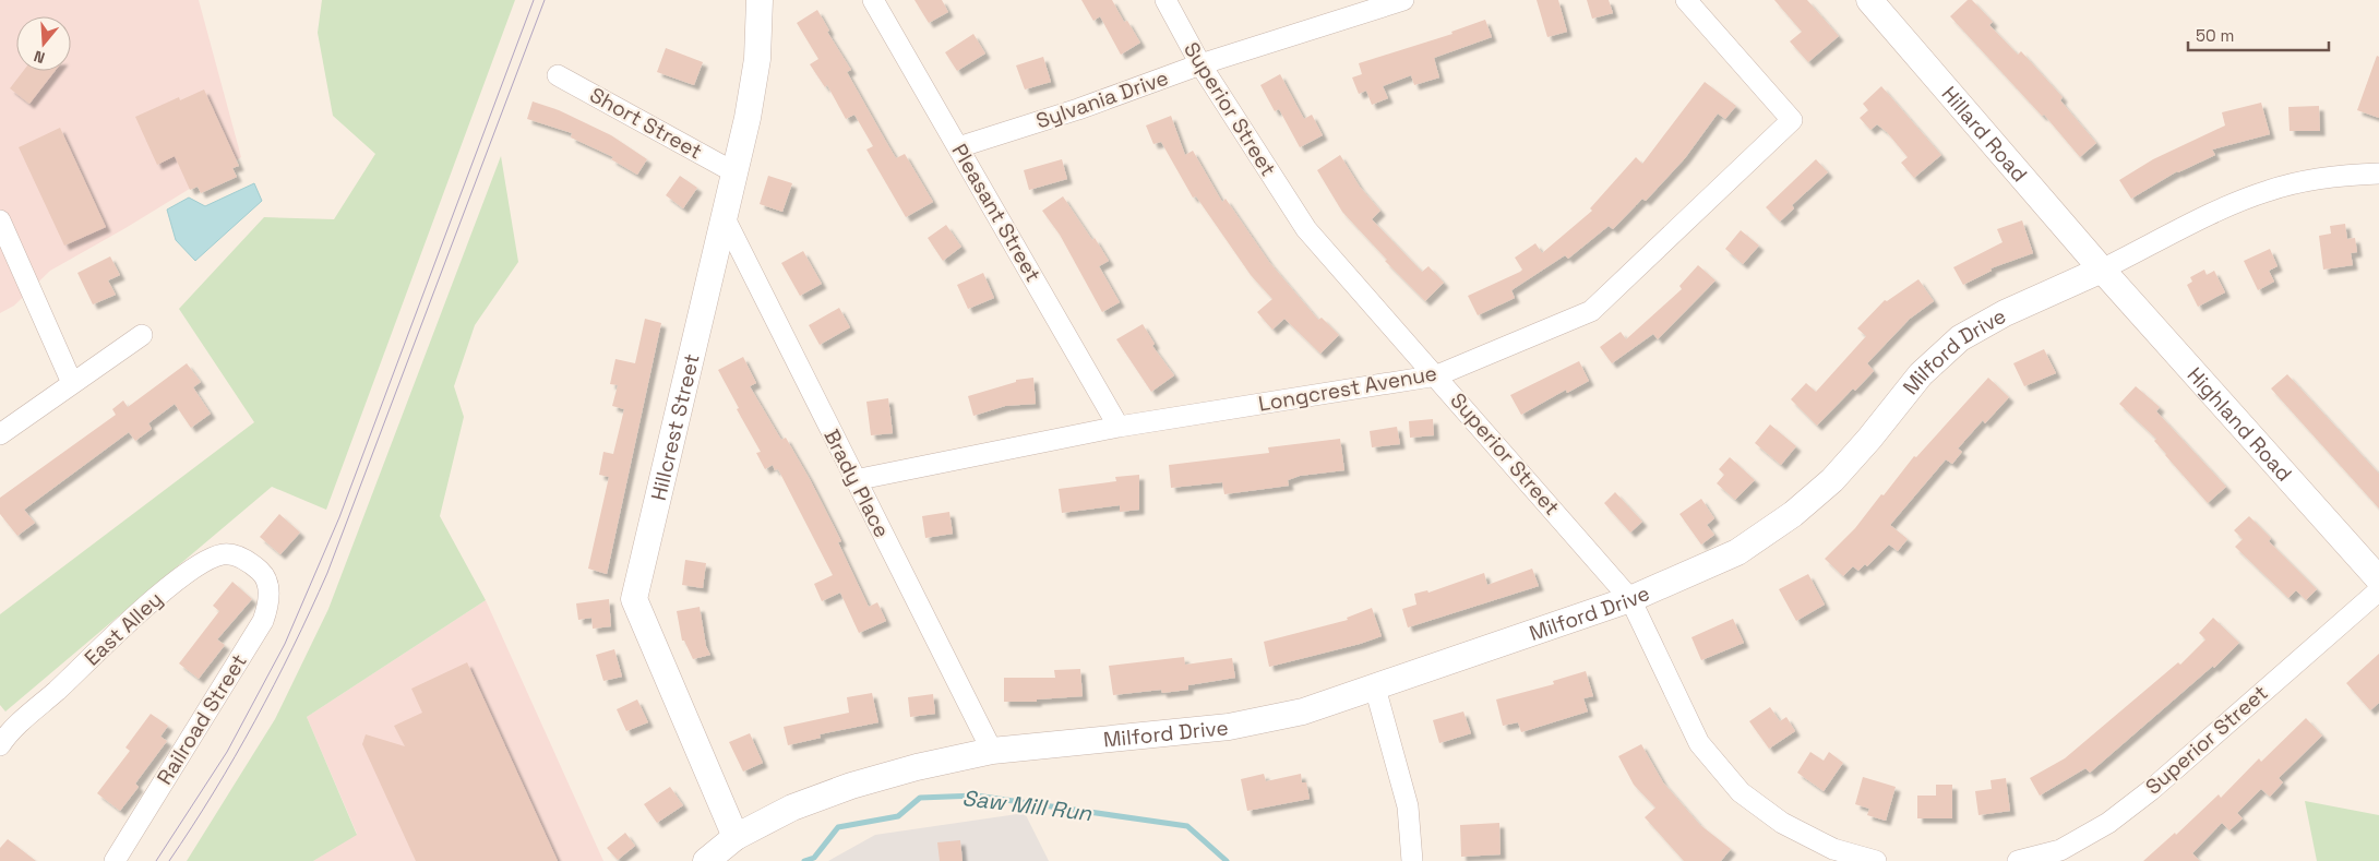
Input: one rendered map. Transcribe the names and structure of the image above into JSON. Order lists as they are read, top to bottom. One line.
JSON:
{"streets":{"street":["Sylvania Drive","Superior Street","Short Street","Hillard Road","Pleasant Street","Milford Drive","Longcrest Avenue","Highland Road","Hillcrest Street","Brady Place","East Alley","Railroad Street"]},"crossings":[["Sylvania Drive","Superior Street"],["Sylvania Drive","Pleasant Street"],["Superior Street","Milford Drive"],["Superior Street","Longcrest Avenue"],["Short Street","Hillcrest Street"],["Hillard Road","Milford Drive"],["Hillard Road","Highland Road"],["Pleasant Street","Longcrest Avenue"],["Milford Drive","Highland Road"],["Milford Drive","Hillcrest Street"],["Milford Drive","Brady Place"],["Longcrest Avenue","Brady Place"],["Hillcrest Street","Brady Place"],["East Alley","Railroad Street"]],"water":["Saw Mill Run"],"scale_bar":"50 m","north":"bottom"}
